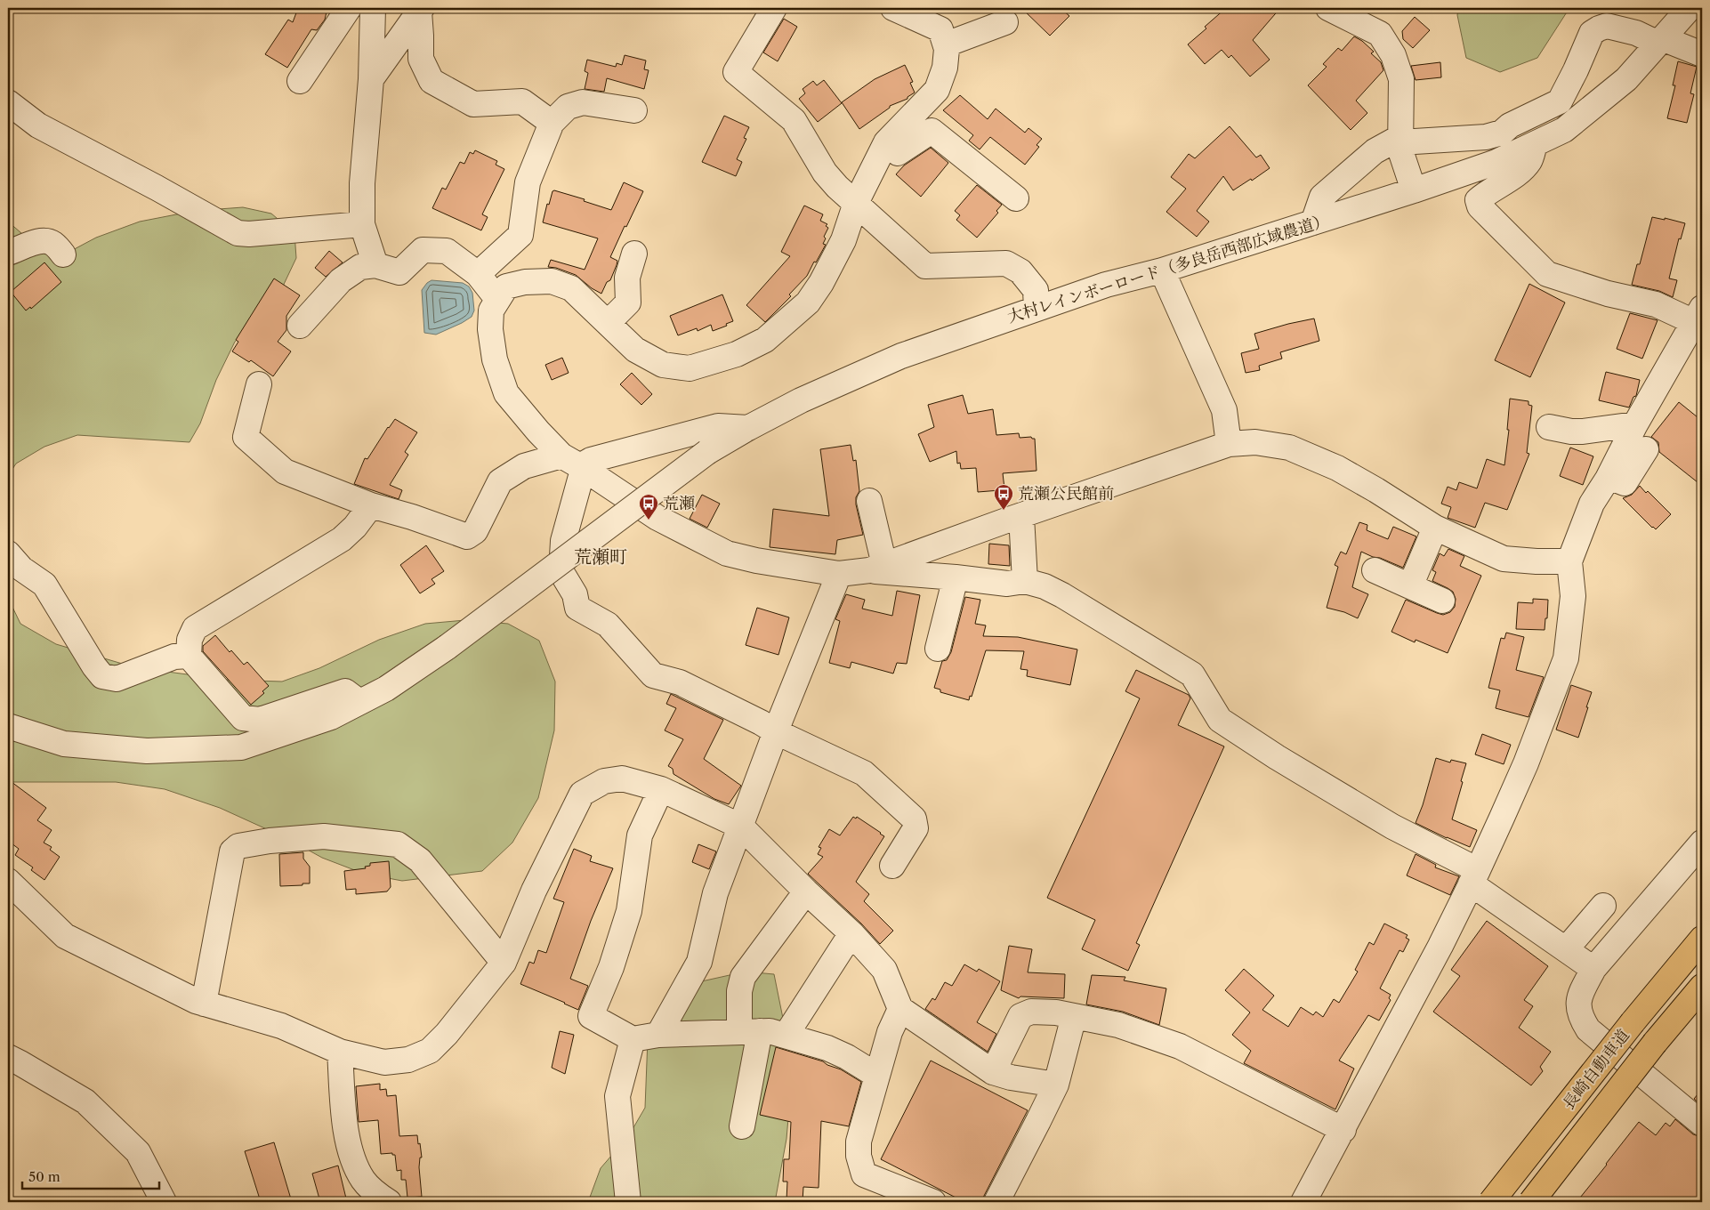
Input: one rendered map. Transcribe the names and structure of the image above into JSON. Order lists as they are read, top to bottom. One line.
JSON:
{"streets":{"highway":["長崎自動車道"],"street":["大村レインボーロード（多良岳西部広域農道）"]},"districts":["荒瀬町"],"places":{"bus stop":["荒瀬公民館前","荒瀬"]},"scale_bar":"50 m"}
